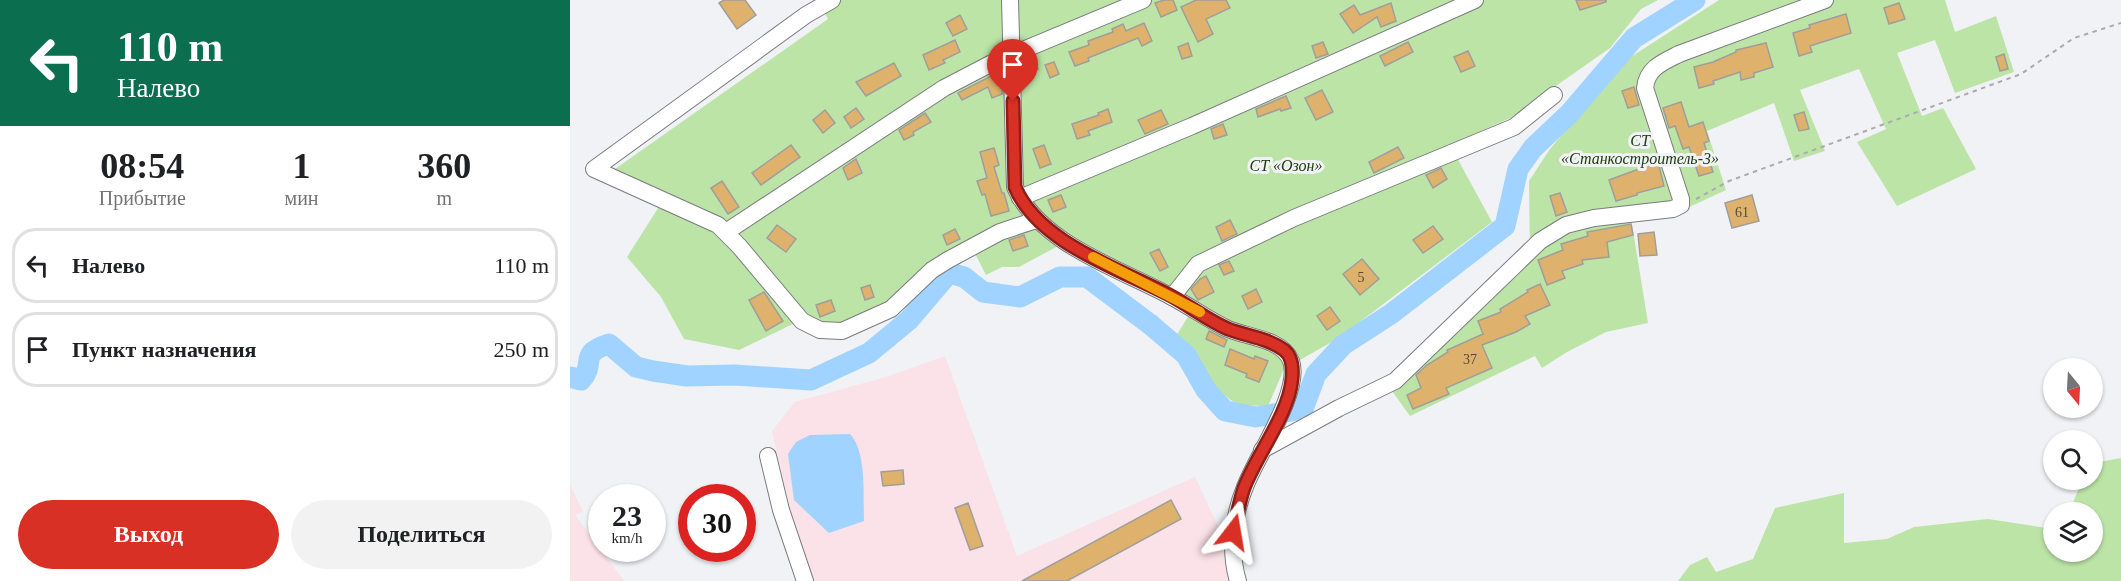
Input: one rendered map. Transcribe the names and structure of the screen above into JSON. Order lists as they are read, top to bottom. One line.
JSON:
{"parks":["СТ «Станкостроитель-3»","СТ «Озон»"],"house_numbers":["61","5","37"],"north":"bottom","page":{"turn":["110 m","Налево"],"eta":["08:54","Прибытие","1","мин","360","m"],"list":[{"name":"Налево","value":"110 m"},{"name":"Пункт назначения","value":"250 m"}],"speed":"23 km/h","limit":"30","buttons":["Выход","Поделиться"]}}
